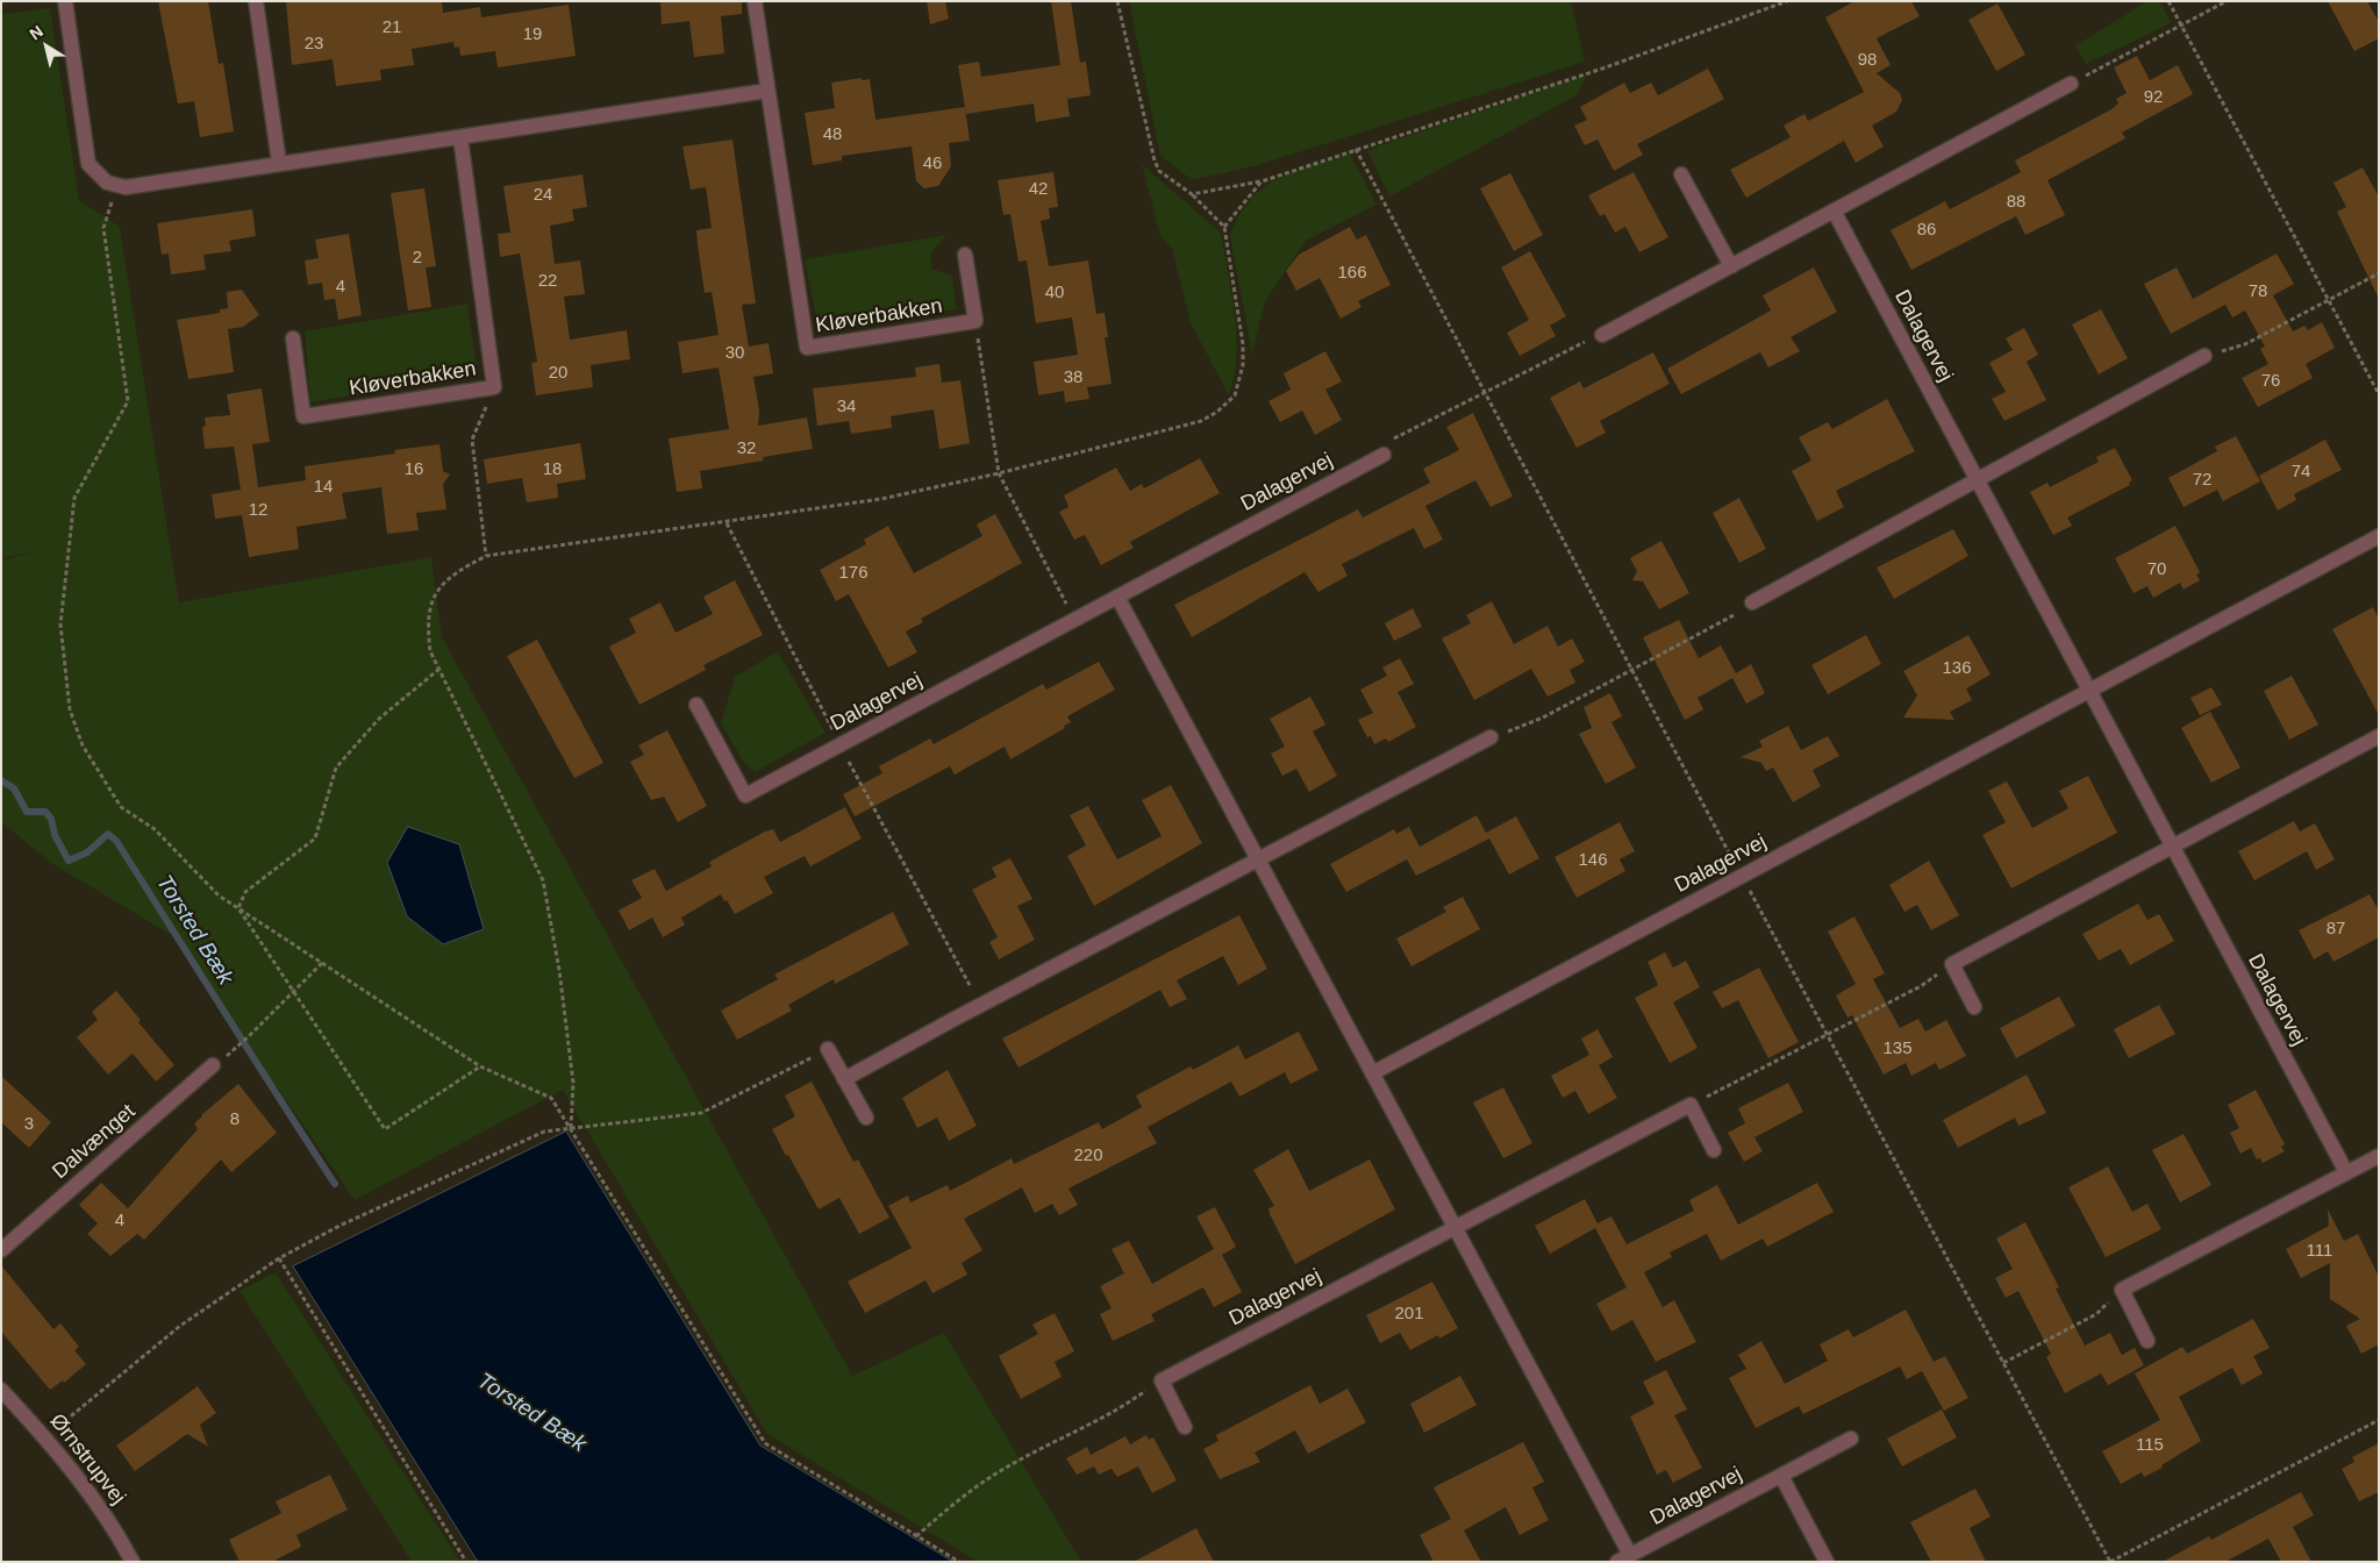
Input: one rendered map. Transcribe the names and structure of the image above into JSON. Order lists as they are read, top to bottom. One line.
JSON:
{"streets":{"street":["Kløverbakken","Dalagervej","Dalvænget","Ørnstrupvej"]},"water":["Torsted Bæk"],"house_numbers":["21","19","23","98","92","48","46","42","24","88","86","2","166","22","4","78","40","30","20","38","76","34","32","16","18","74","72","14","12","70","176","136","146","87","135","8","3","220","4","111","201","115"],"north":"top left"}
